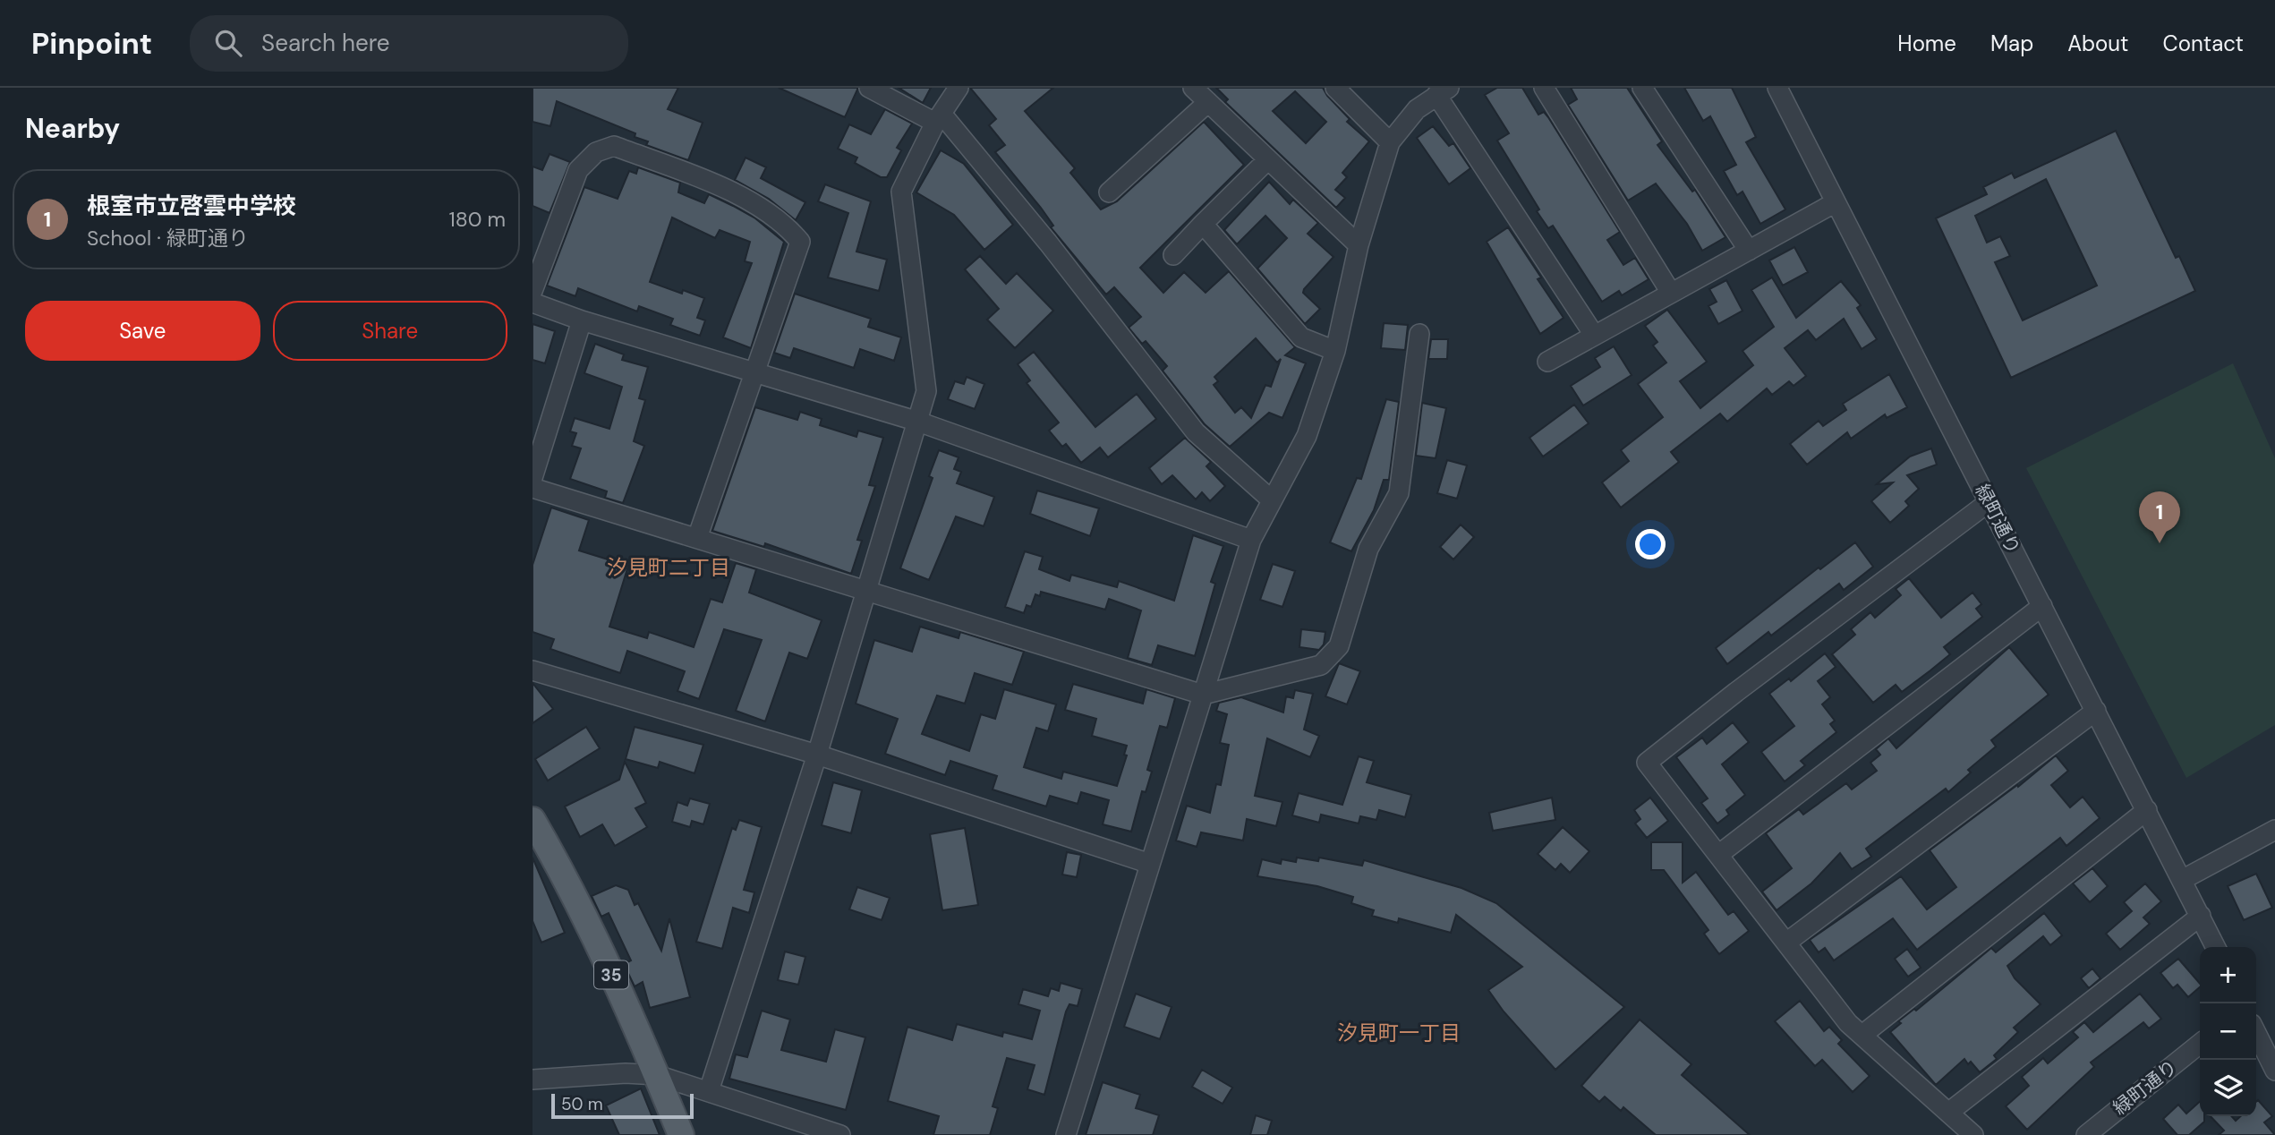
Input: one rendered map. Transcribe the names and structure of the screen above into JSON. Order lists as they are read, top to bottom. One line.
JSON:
{"streets":{"main road":["35"],"street":["緑町通り"]},"districts":["汐見町二丁目","汐見町一丁目"],"scale_bar":"50 m","page":{"header":"Pinpoint","search":"Search here","nav":["Home","Map","About","Contact"],"heading":"Nearby","list":[{"mark":"1","name":"根室市立啓雲中学校","note":"School · 緑町通り","value":"180 m"}],"buttons":["Save","Share"],"pins":"1","map_buttons":["+","−"],"scale":"50 m"}}
